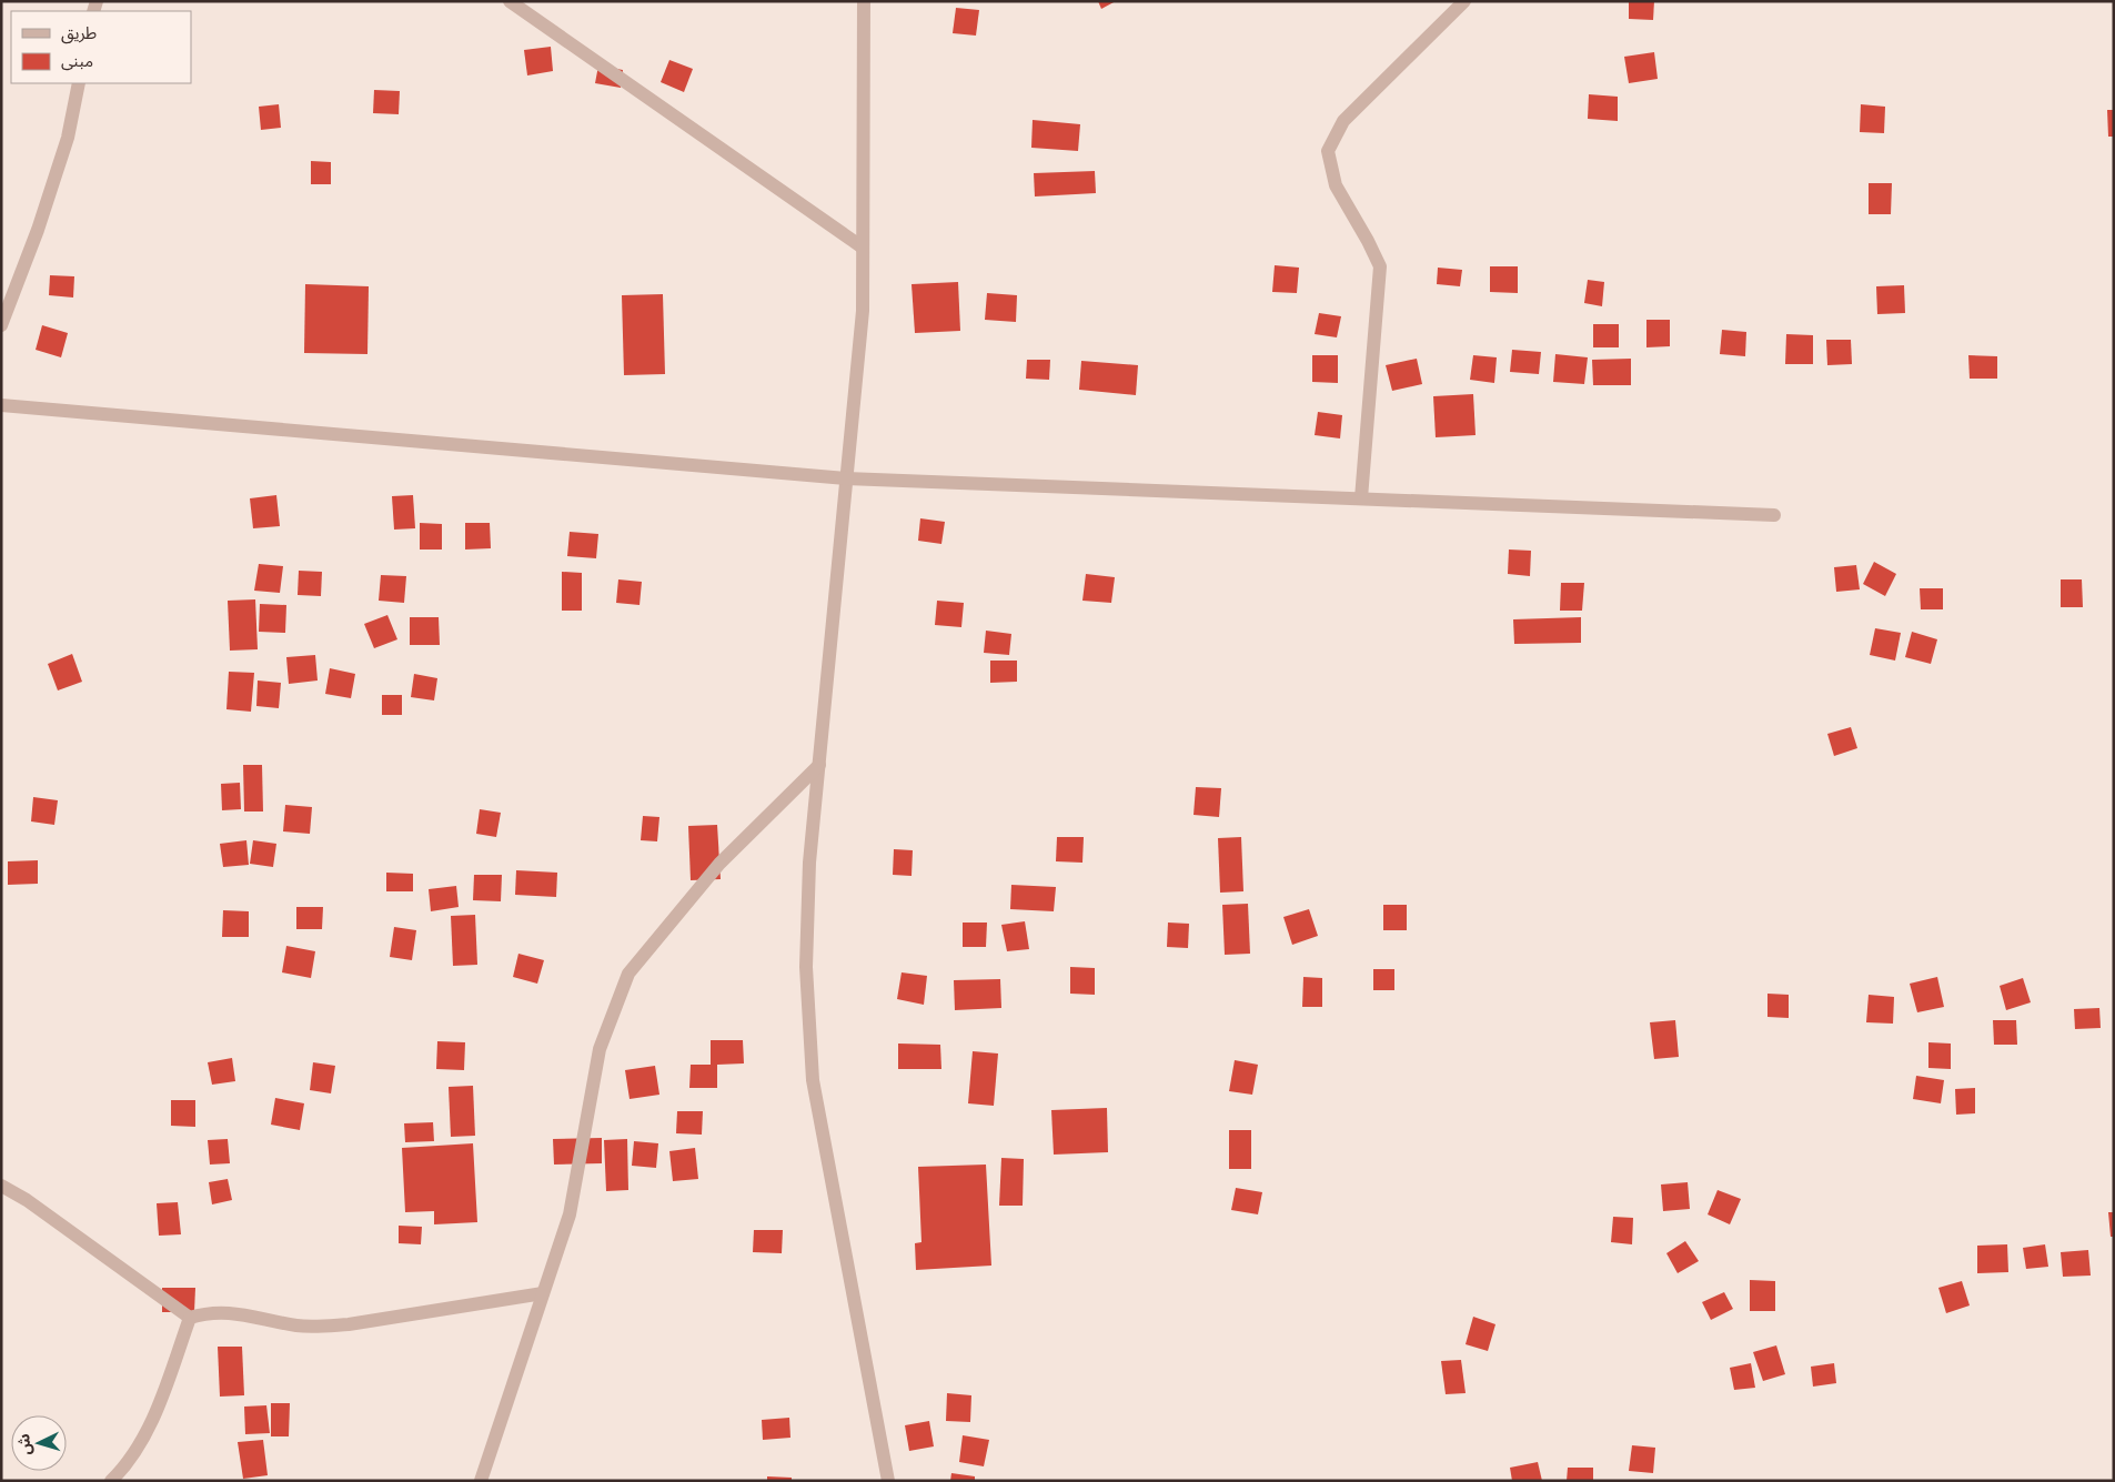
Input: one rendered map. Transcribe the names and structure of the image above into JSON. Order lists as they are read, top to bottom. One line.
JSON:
{"legend":["طريق","مبنى"],"north":"left"}
